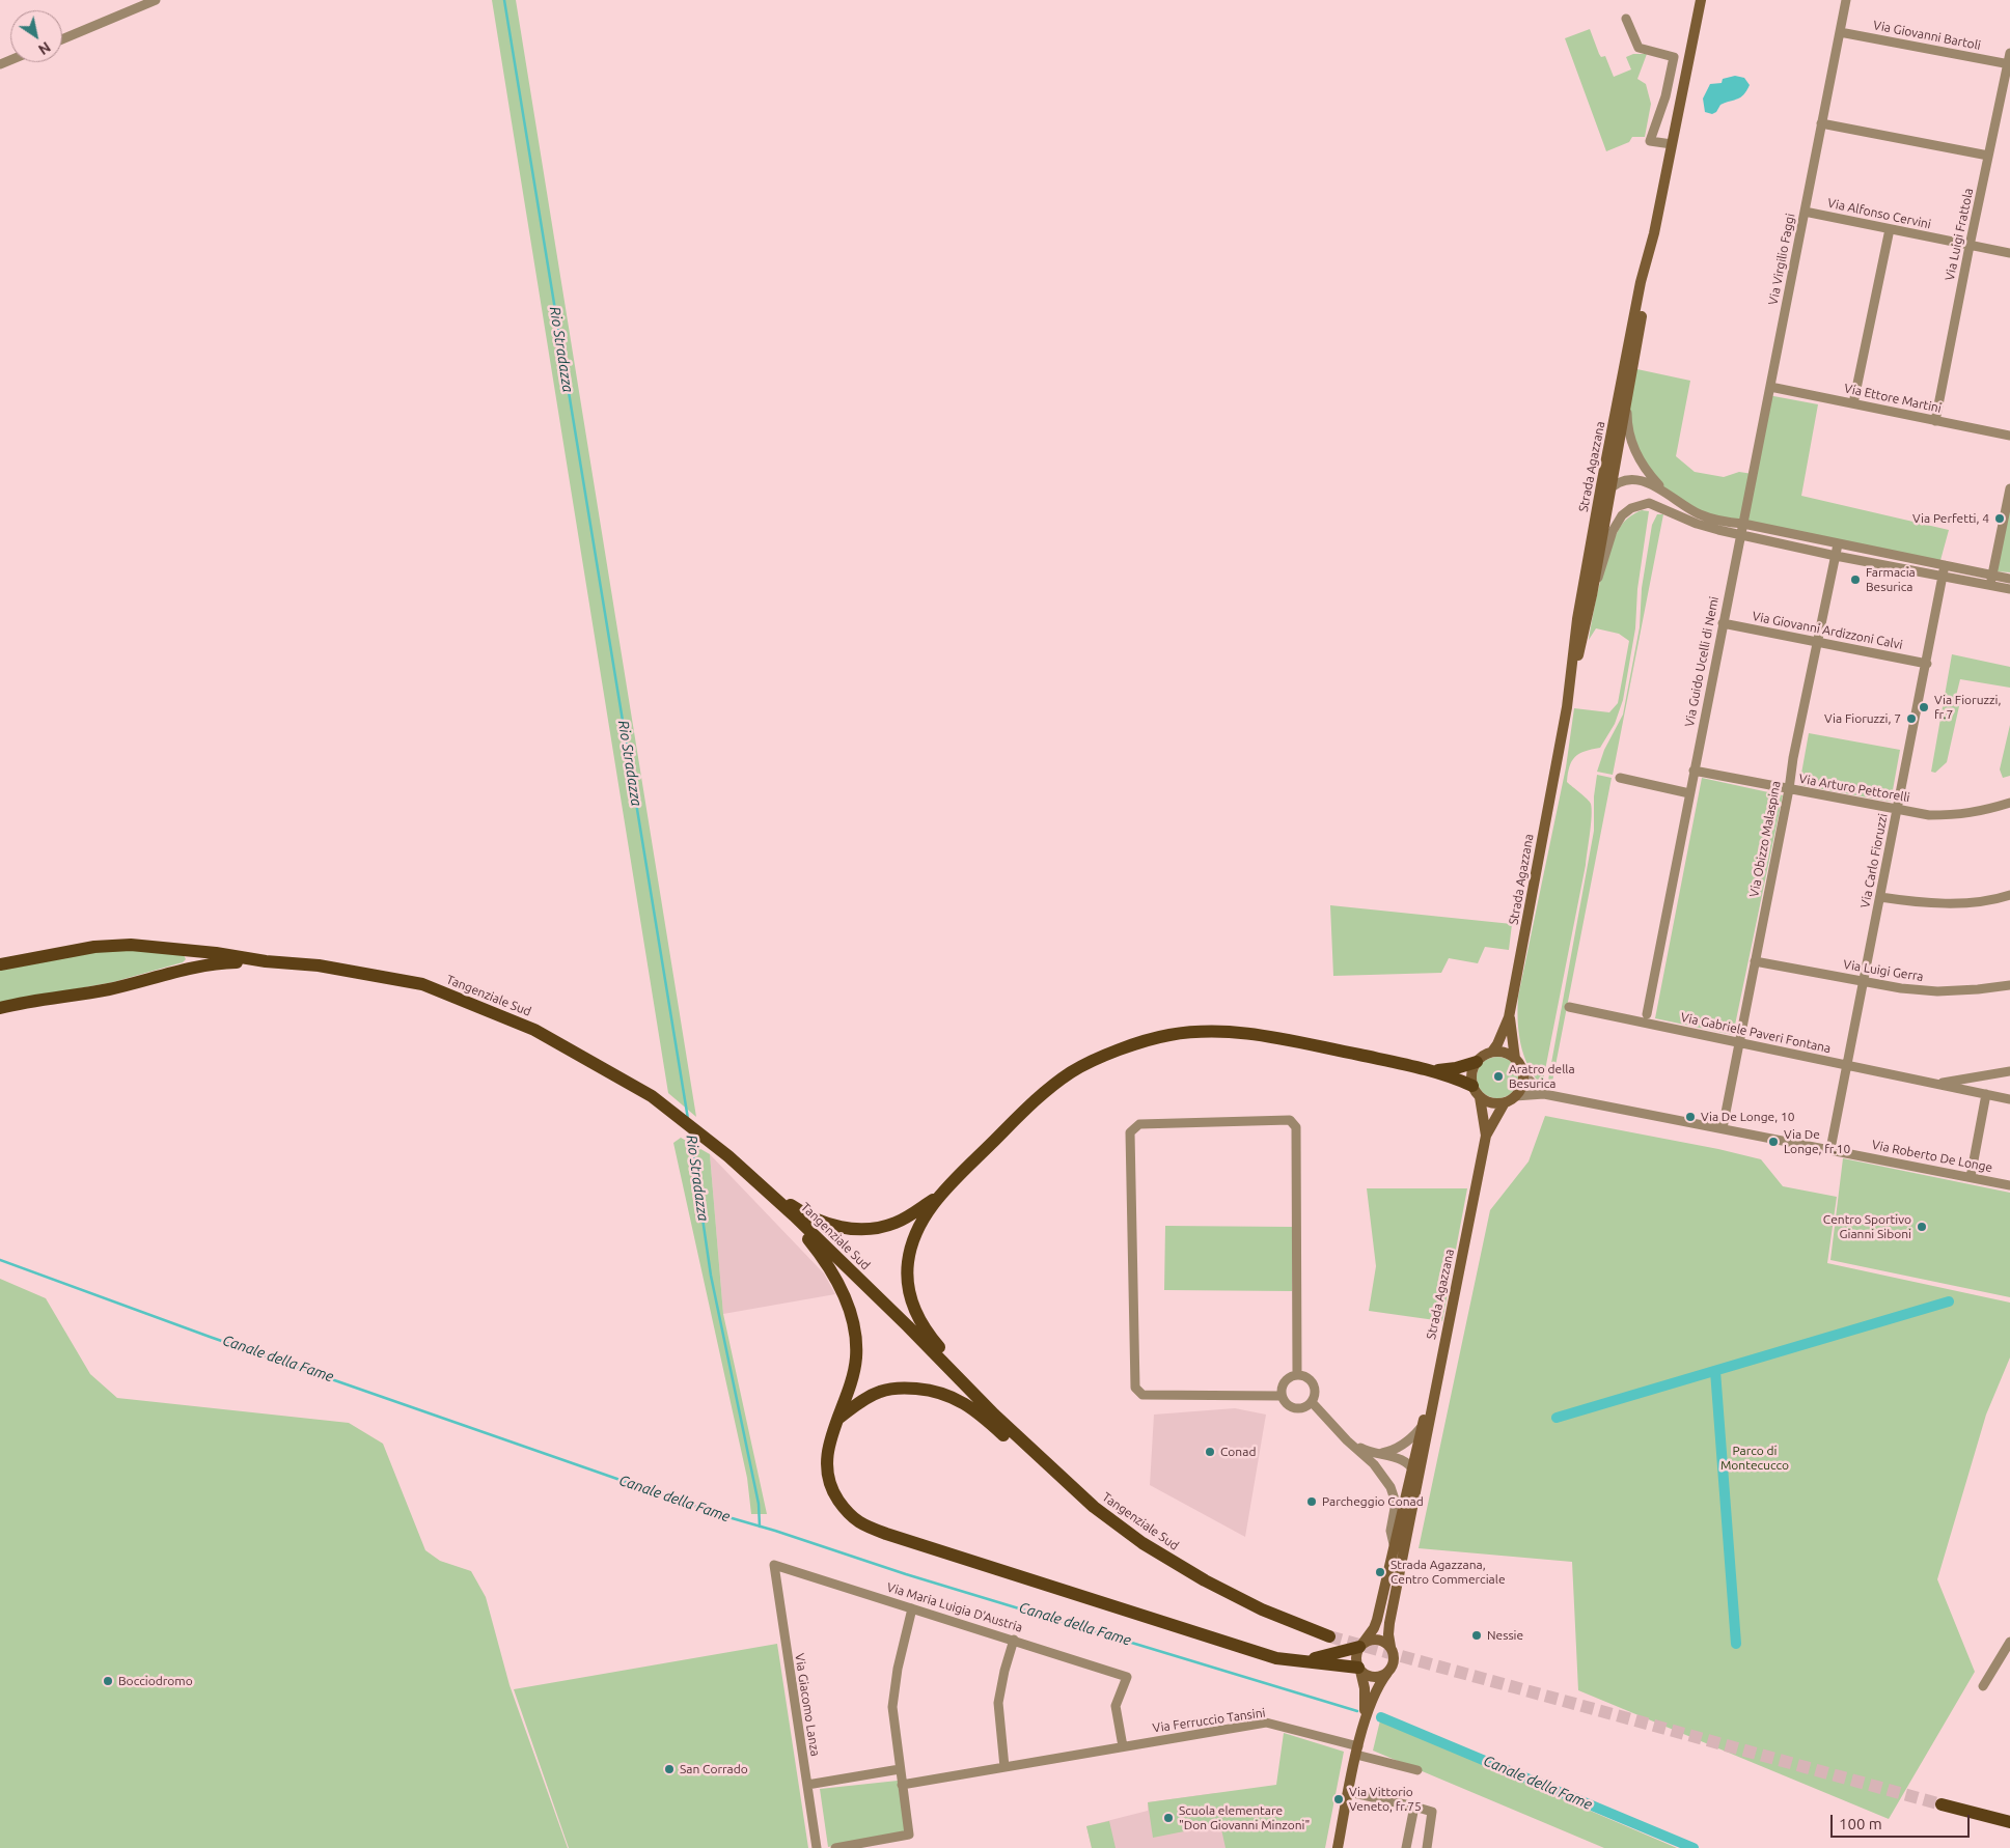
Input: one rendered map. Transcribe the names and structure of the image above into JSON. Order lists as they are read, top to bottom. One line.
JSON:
{"streets":{"main road":["Strada Agazzana","Tangenziale Sud"],"street":["Via Giovanni Bartoli","Via Alfonso Cervini","Via Luigi Frattola","Via Virgilio Faggi","Via Ettore Martini","Via Giovanni Ardizzoni Calvi","Via Guido Ucelli di Nemi","Via Arturo Pettorelli","Via Obizzo Malaspina","Via Carlo Fioruzzi","Via Luigi Gerra","Via Gabriele Paveri Fontana","Via Roberto De Longe","Via Maria Luigia D'Austria","Via Giacomo Lanza","Via Ferruccio Tansini"]},"crossings":[["Via Giovanni Bartoli","Via Luigi Frattola"],["Via Giovanni Bartoli","Via Virgilio Faggi"],["Via Alfonso Cervini","Via Luigi Frattola"],["Via Alfonso Cervini","Via Virgilio Faggi"],["Via Luigi Frattola","Via Ettore Martini"],["Via Virgilio Faggi","Via Ettore Martini"],["Via Virgilio Faggi","Via Guido Ucelli di Nemi"],["Strada Agazzana","Via Guido Ucelli di Nemi"],["Strada Agazzana","Via Roberto De Longe"],["Via Giovanni Ardizzoni Calvi","Via Guido Ucelli di Nemi"],["Via Giovanni Ardizzoni Calvi","Via Obizzo Malaspina"],["Via Giovanni Ardizzoni Calvi","Via Carlo Fioruzzi"],["Via Guido Ucelli di Nemi","Via Arturo Pettorelli"],["Via Arturo Pettorelli","Via Obizzo Malaspina"],["Via Arturo Pettorelli","Via Carlo Fioruzzi"],["Via Obizzo Malaspina","Via Luigi Gerra"],["Via Obizzo Malaspina","Via Gabriele Paveri Fontana"],["Via Obizzo Malaspina","Via Roberto De Longe"],["Via Carlo Fioruzzi","Via Luigi Gerra"],["Via Carlo Fioruzzi","Via Gabriele Paveri Fontana"],["Via Carlo Fioruzzi","Via Roberto De Longe"],["Via Maria Luigia D'Austria","Via Giacomo Lanza"],["Via Maria Luigia D'Austria","Via Ferruccio Tansini"]],"water":["Rio Stradazza","Canale della Fame"],"parks":["Parco di Montecucco"],"places":["Via Perfetti, 4","Farmacia Besurica","Via Fioruzzi, fr.7","Via Fioruzzi, 7","Aratro della Besurica","Via De Longe, 10","Via De Longe, fr.10","Centro Sportivo Gianni Siboni","Conad","Parcheggio Conad","Strada Agazzana, Centro Commerciale","Nessie","Bocciodromo","San Corrado","Via Vittorio Veneto, fr.75","Scuola elementare \"Don Giovanni Minzoni\""],"scale_bar":"100 m","north":"bottom right"}
